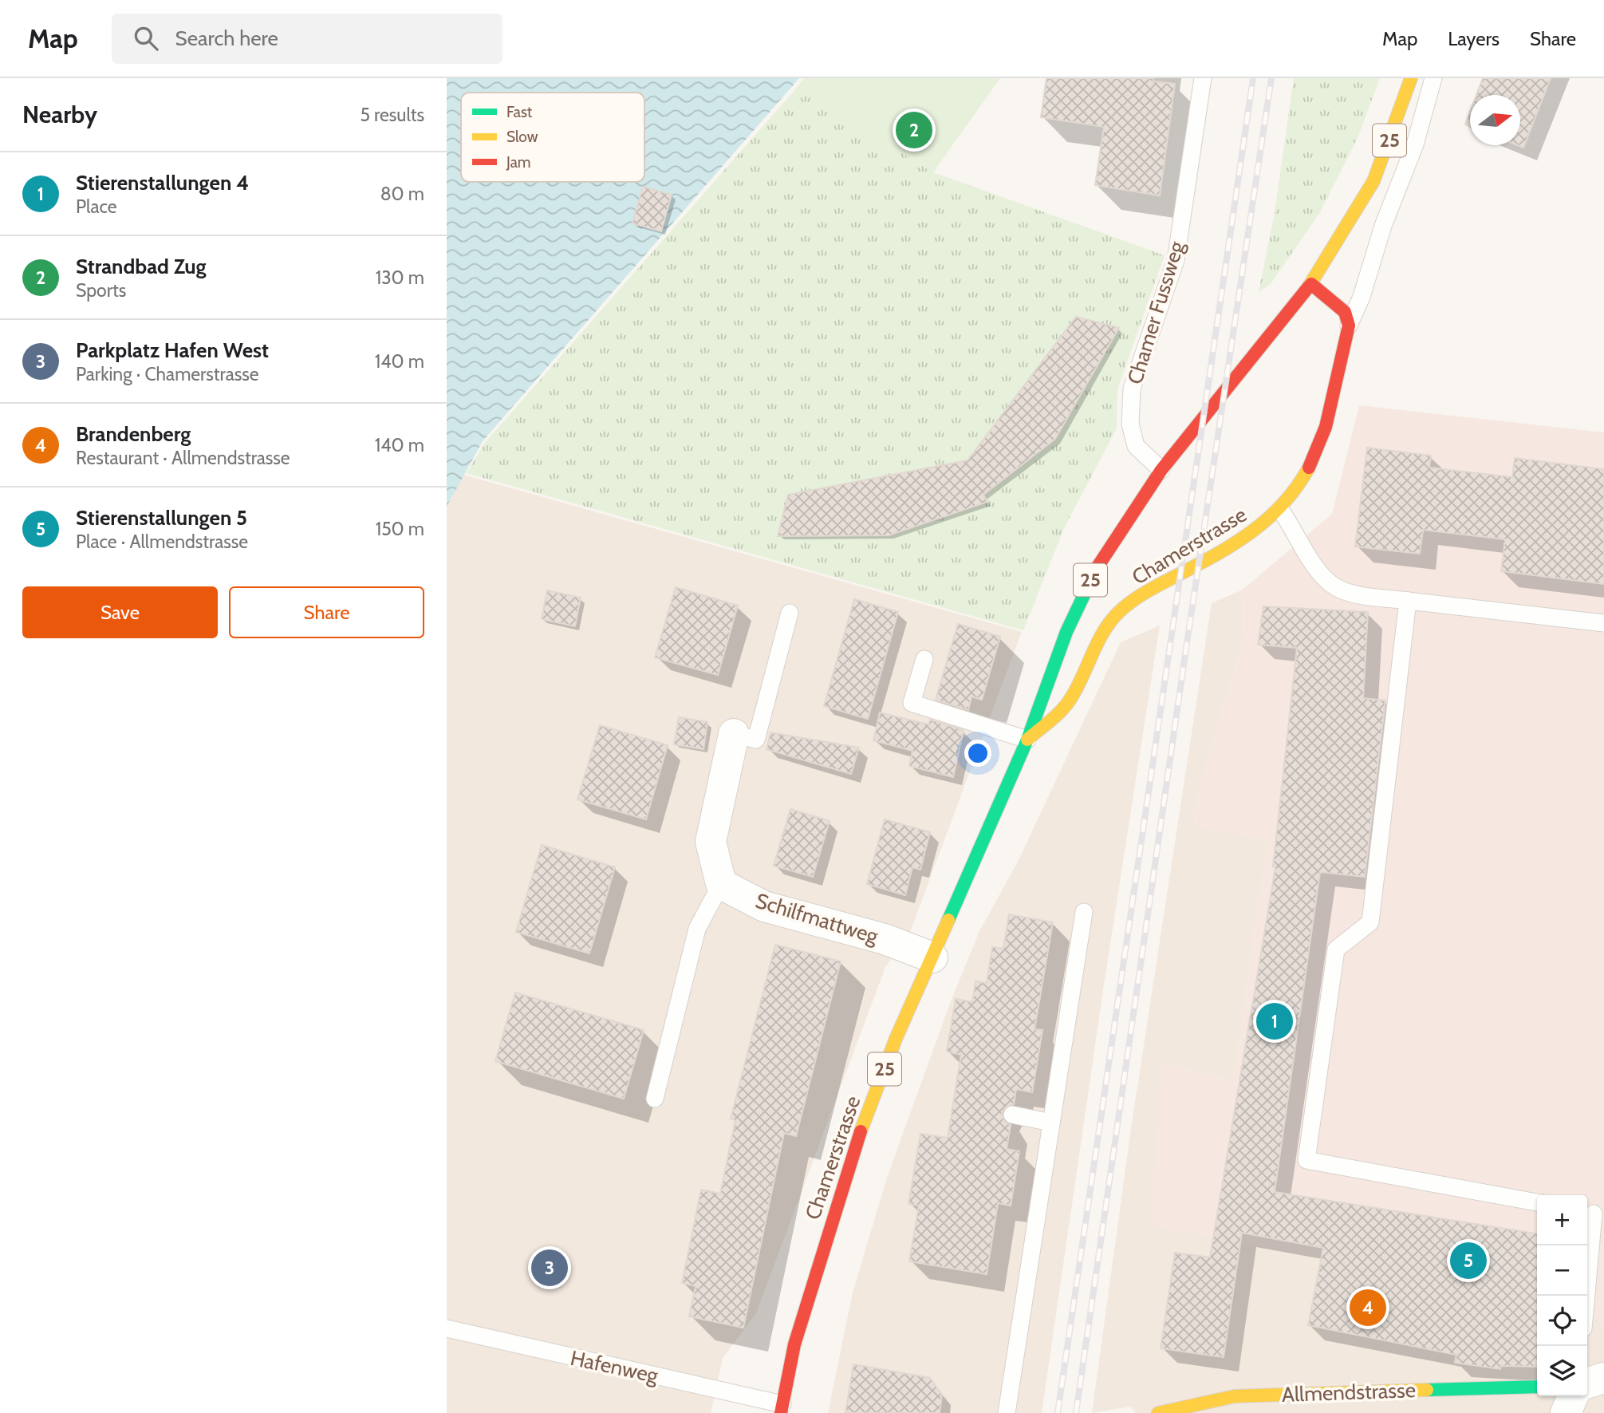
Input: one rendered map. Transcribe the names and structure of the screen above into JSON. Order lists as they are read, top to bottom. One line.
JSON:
{"streets":{"main road":["25","Chamerstrasse","Allmendstrasse"],"street":["Schilfmattweg"],"lane":["Chamer Fussweg","Hafenweg"]},"crossings":[["Chamer Fussweg","Chamerstrasse"],["Chamerstrasse","Schilfmattweg"],["Chamerstrasse","Hafenweg"]],"legend":["Fast","Slow","Jam"],"north":"right","page":{"header":"Map","search":"Search here","nav":["Map","Layers","Share"],"heading":["Nearby","5 results"],"pins":["2","1","5","3","4"],"list":[{"mark":"1","name":"Stierenstallungen 4","note":"Place","value":"80 m"},{"mark":"2","name":"Strandbad Zug","note":"Sports","value":"130 m"},{"mark":"3","name":"Parkplatz Hafen West","note":"Parking · Chamerstrasse","value":"140 m"},{"mark":"4","name":"Brandenberg","note":"Restaurant · Allmendstrasse","value":"140 m"},{"mark":"5","name":"Stierenstallungen 5","note":"Place · Allmendstrasse","value":"150 m"}],"buttons":["Save","Share"],"map_buttons":["+","−"]}}
